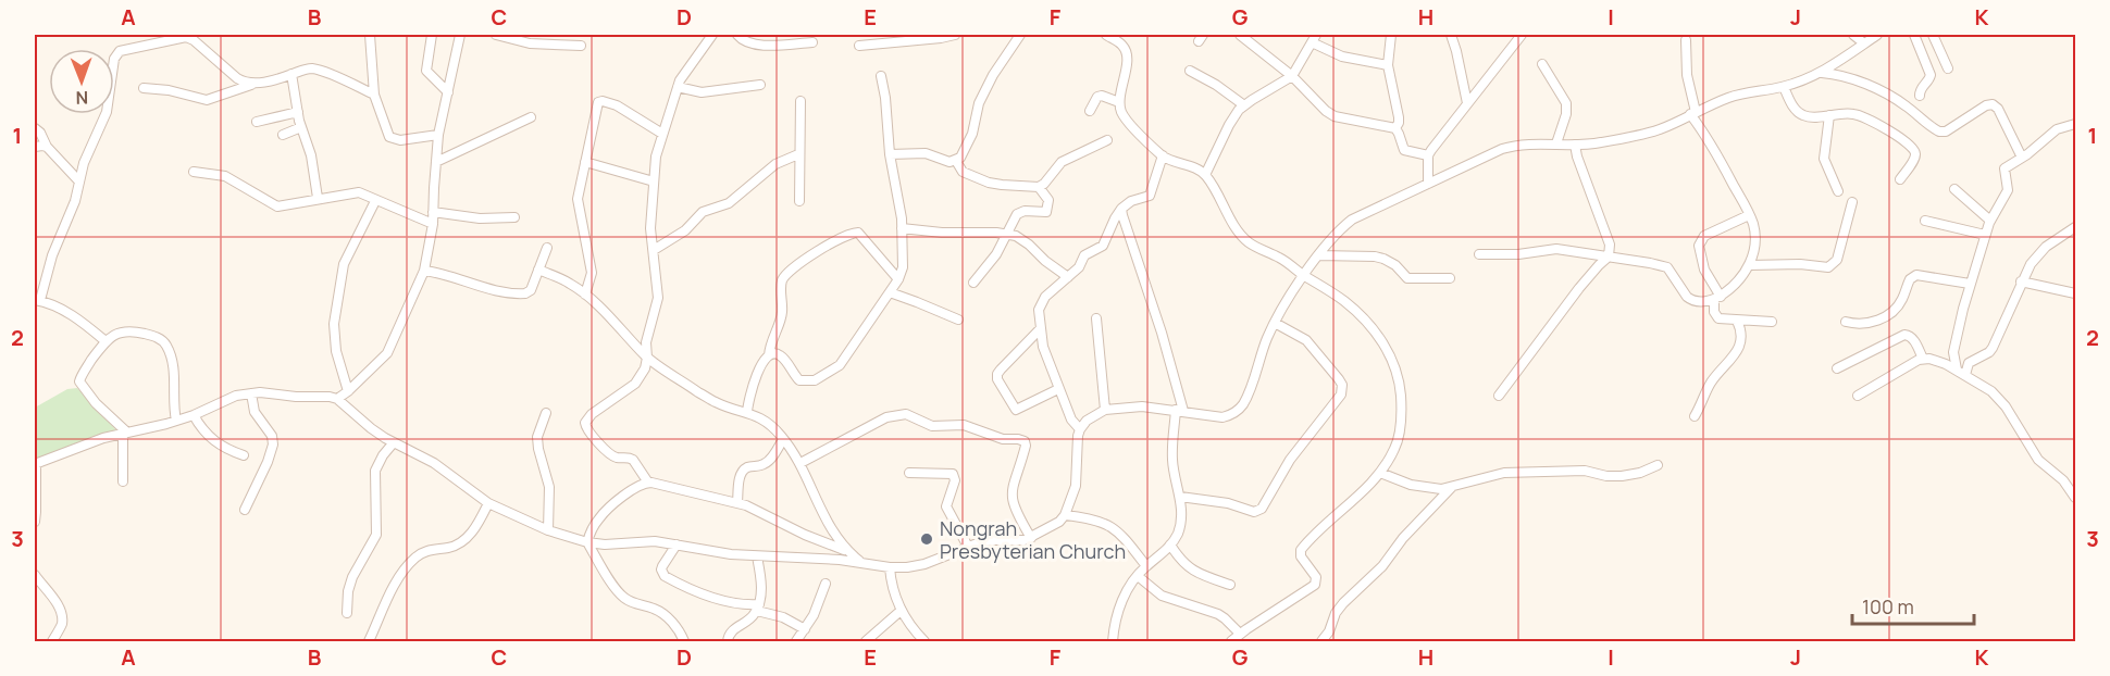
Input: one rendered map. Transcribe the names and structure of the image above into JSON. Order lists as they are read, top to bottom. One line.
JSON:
{"places":["Nongrah Presbyterian Church"],"scale_bar":"100 m","north":"bottom","grid":{"columns":["A","B","C","D","E","F","G","H","I","J","K"],"rows":["1","2","3"]}}
